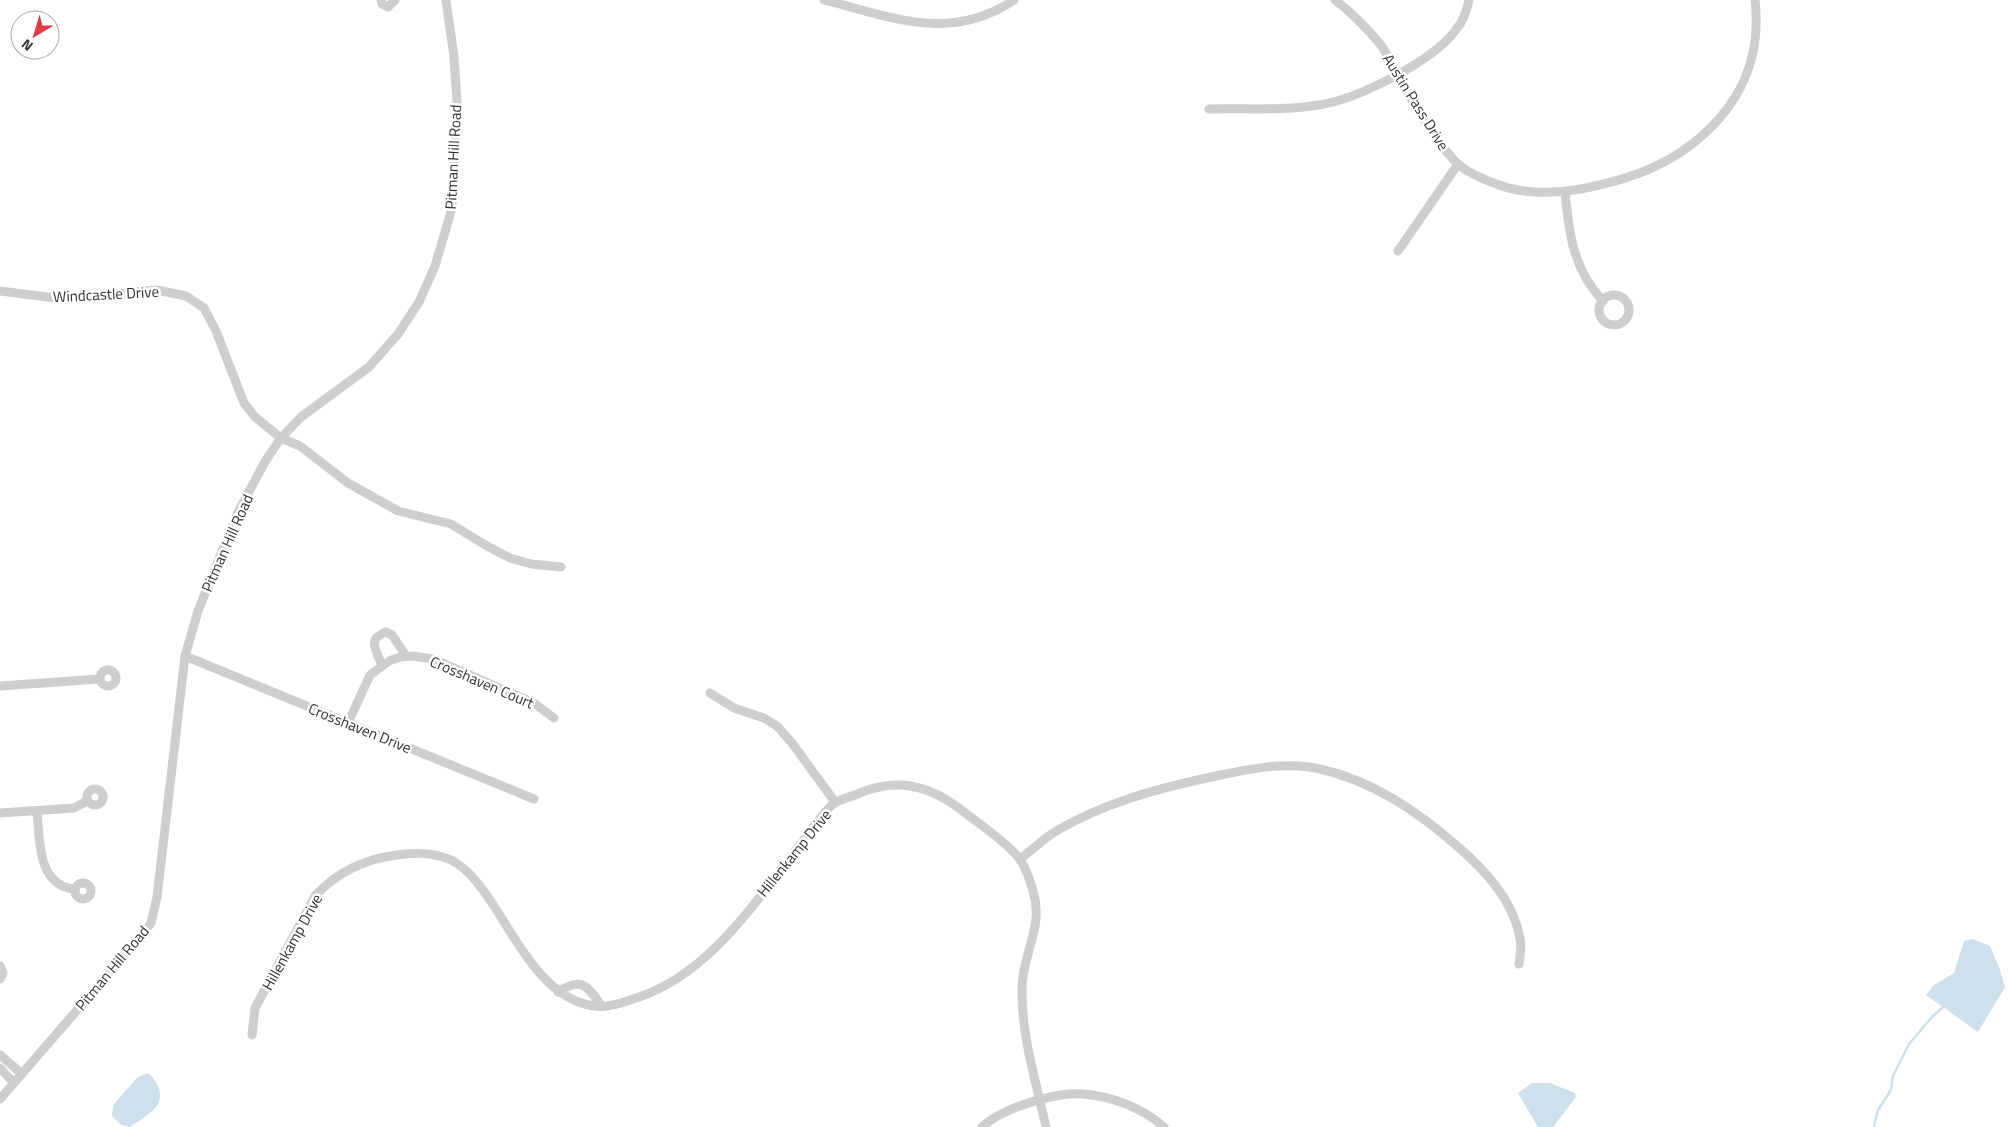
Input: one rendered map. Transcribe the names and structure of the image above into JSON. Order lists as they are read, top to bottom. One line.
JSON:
{"streets":{"street":["Austin Pass Drive","Pitman Hill Road","Windcastle Drive","Crosshaven Court","Crosshaven Drive","Hillenkamp Drive"]},"crossings":[["Pitman Hill Road","Windcastle Drive"],["Pitman Hill Road","Crosshaven Drive"],["Crosshaven Court","Crosshaven Drive"]],"north":"bottom left"}
